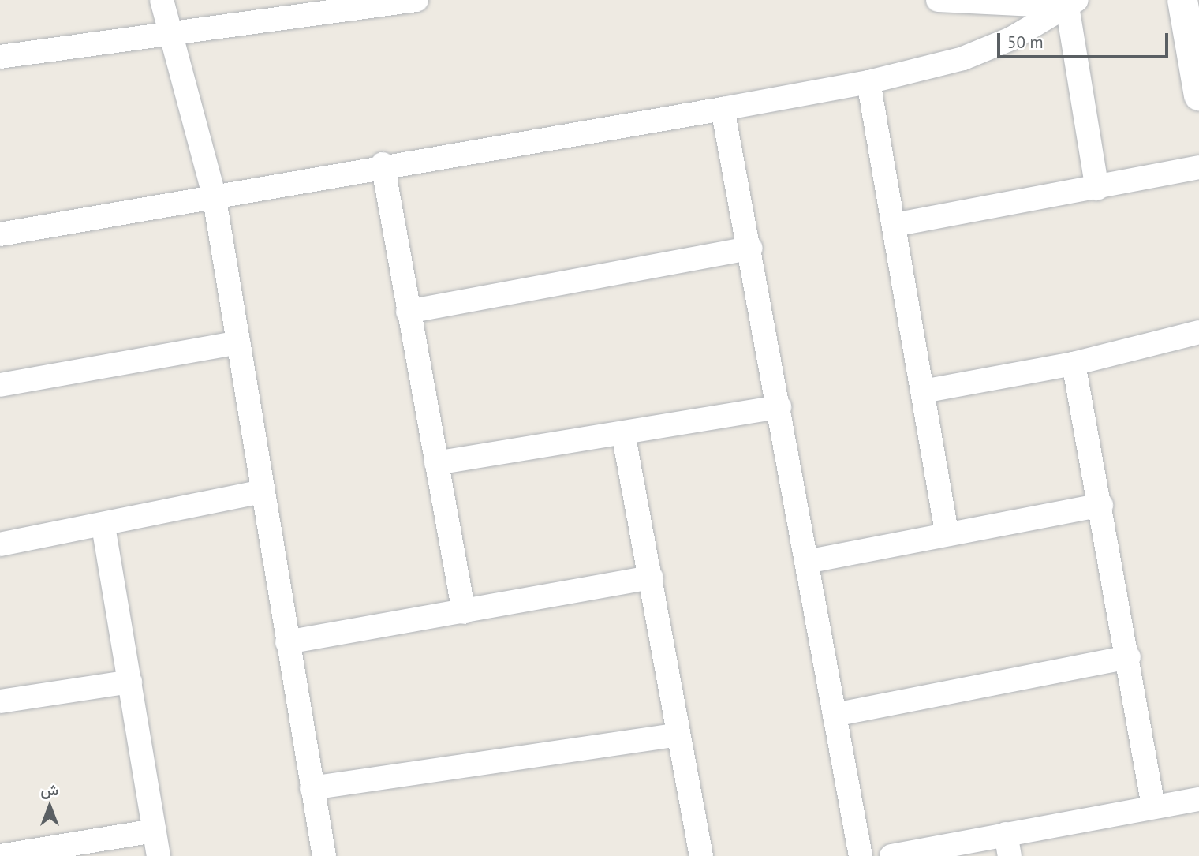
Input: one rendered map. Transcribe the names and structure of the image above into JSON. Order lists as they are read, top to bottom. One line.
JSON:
{"scale_bar":"50 m","north":"top"}
